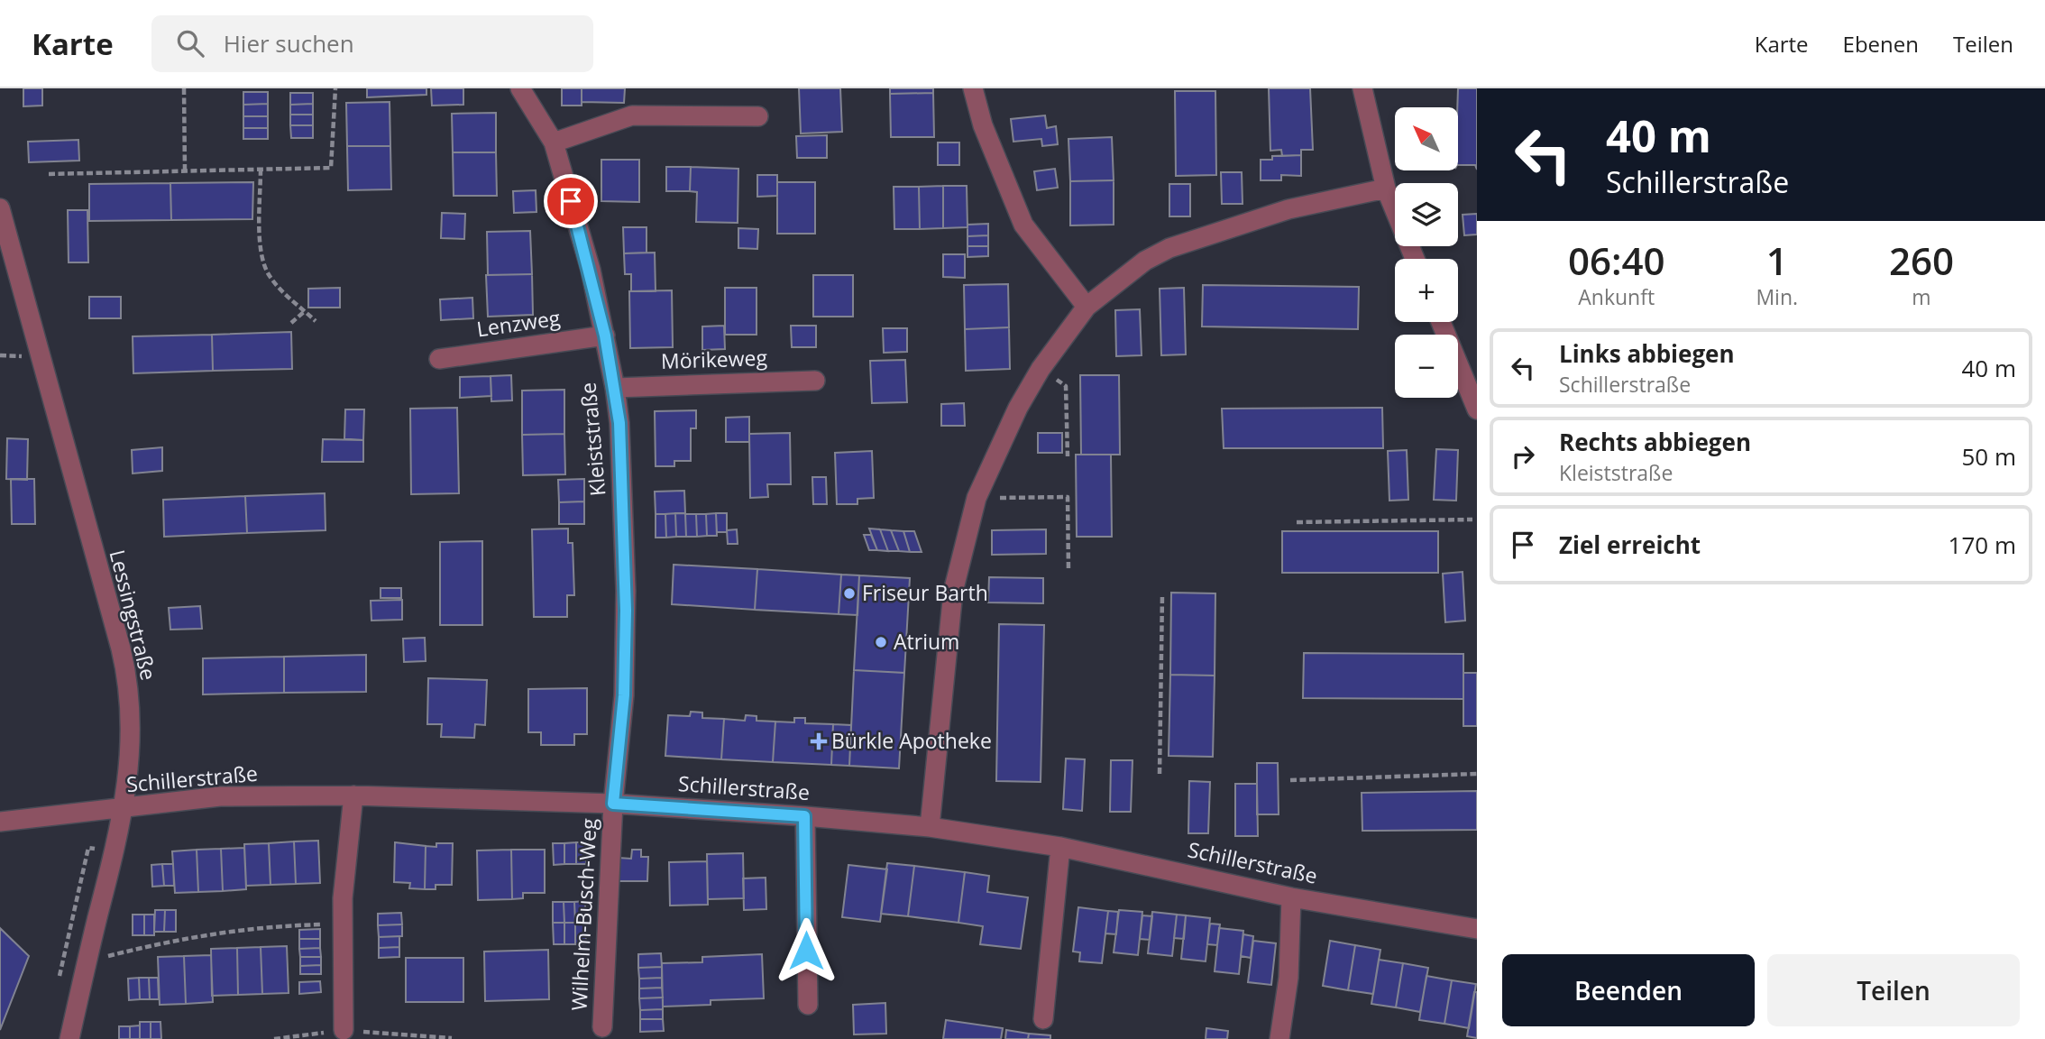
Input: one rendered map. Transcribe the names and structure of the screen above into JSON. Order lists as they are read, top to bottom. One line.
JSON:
{"streets":{"street":["Lenzweg","Mörikeweg","Kleiststraße","Lessingstraße","Schillerstraße","Wilhelm-Busch-Weg"]},"crossings":[["Lenzweg","Kleiststraße"],["Mörikeweg","Kleiststraße"],["Kleiststraße","Schillerstraße"],["Kleiststraße","Wilhelm-Busch-Weg"],["Lessingstraße","Schillerstraße"],["Schillerstraße","Wilhelm-Busch-Weg"]],"places":{"other":["Friseur Barth","Atrium"],"health":["Bürkle Apotheke"]},"north":"top left","page":{"header":"Karte","search":"Hier suchen","nav":["Karte","Ebenen","Teilen"],"turn":["40 m","Schillerstraße"],"map_buttons":["+","−"],"eta":["06:40","Ankunft","1","Min.","260","m"],"list":[{"name":"Links abbiegen","note":"Schillerstraße","value":"40 m"},{"name":"Rechts abbiegen","note":"Kleiststraße","value":"50 m"},{"name":"Ziel erreicht","value":"170 m"}],"buttons":["Beenden","Teilen"]}}
